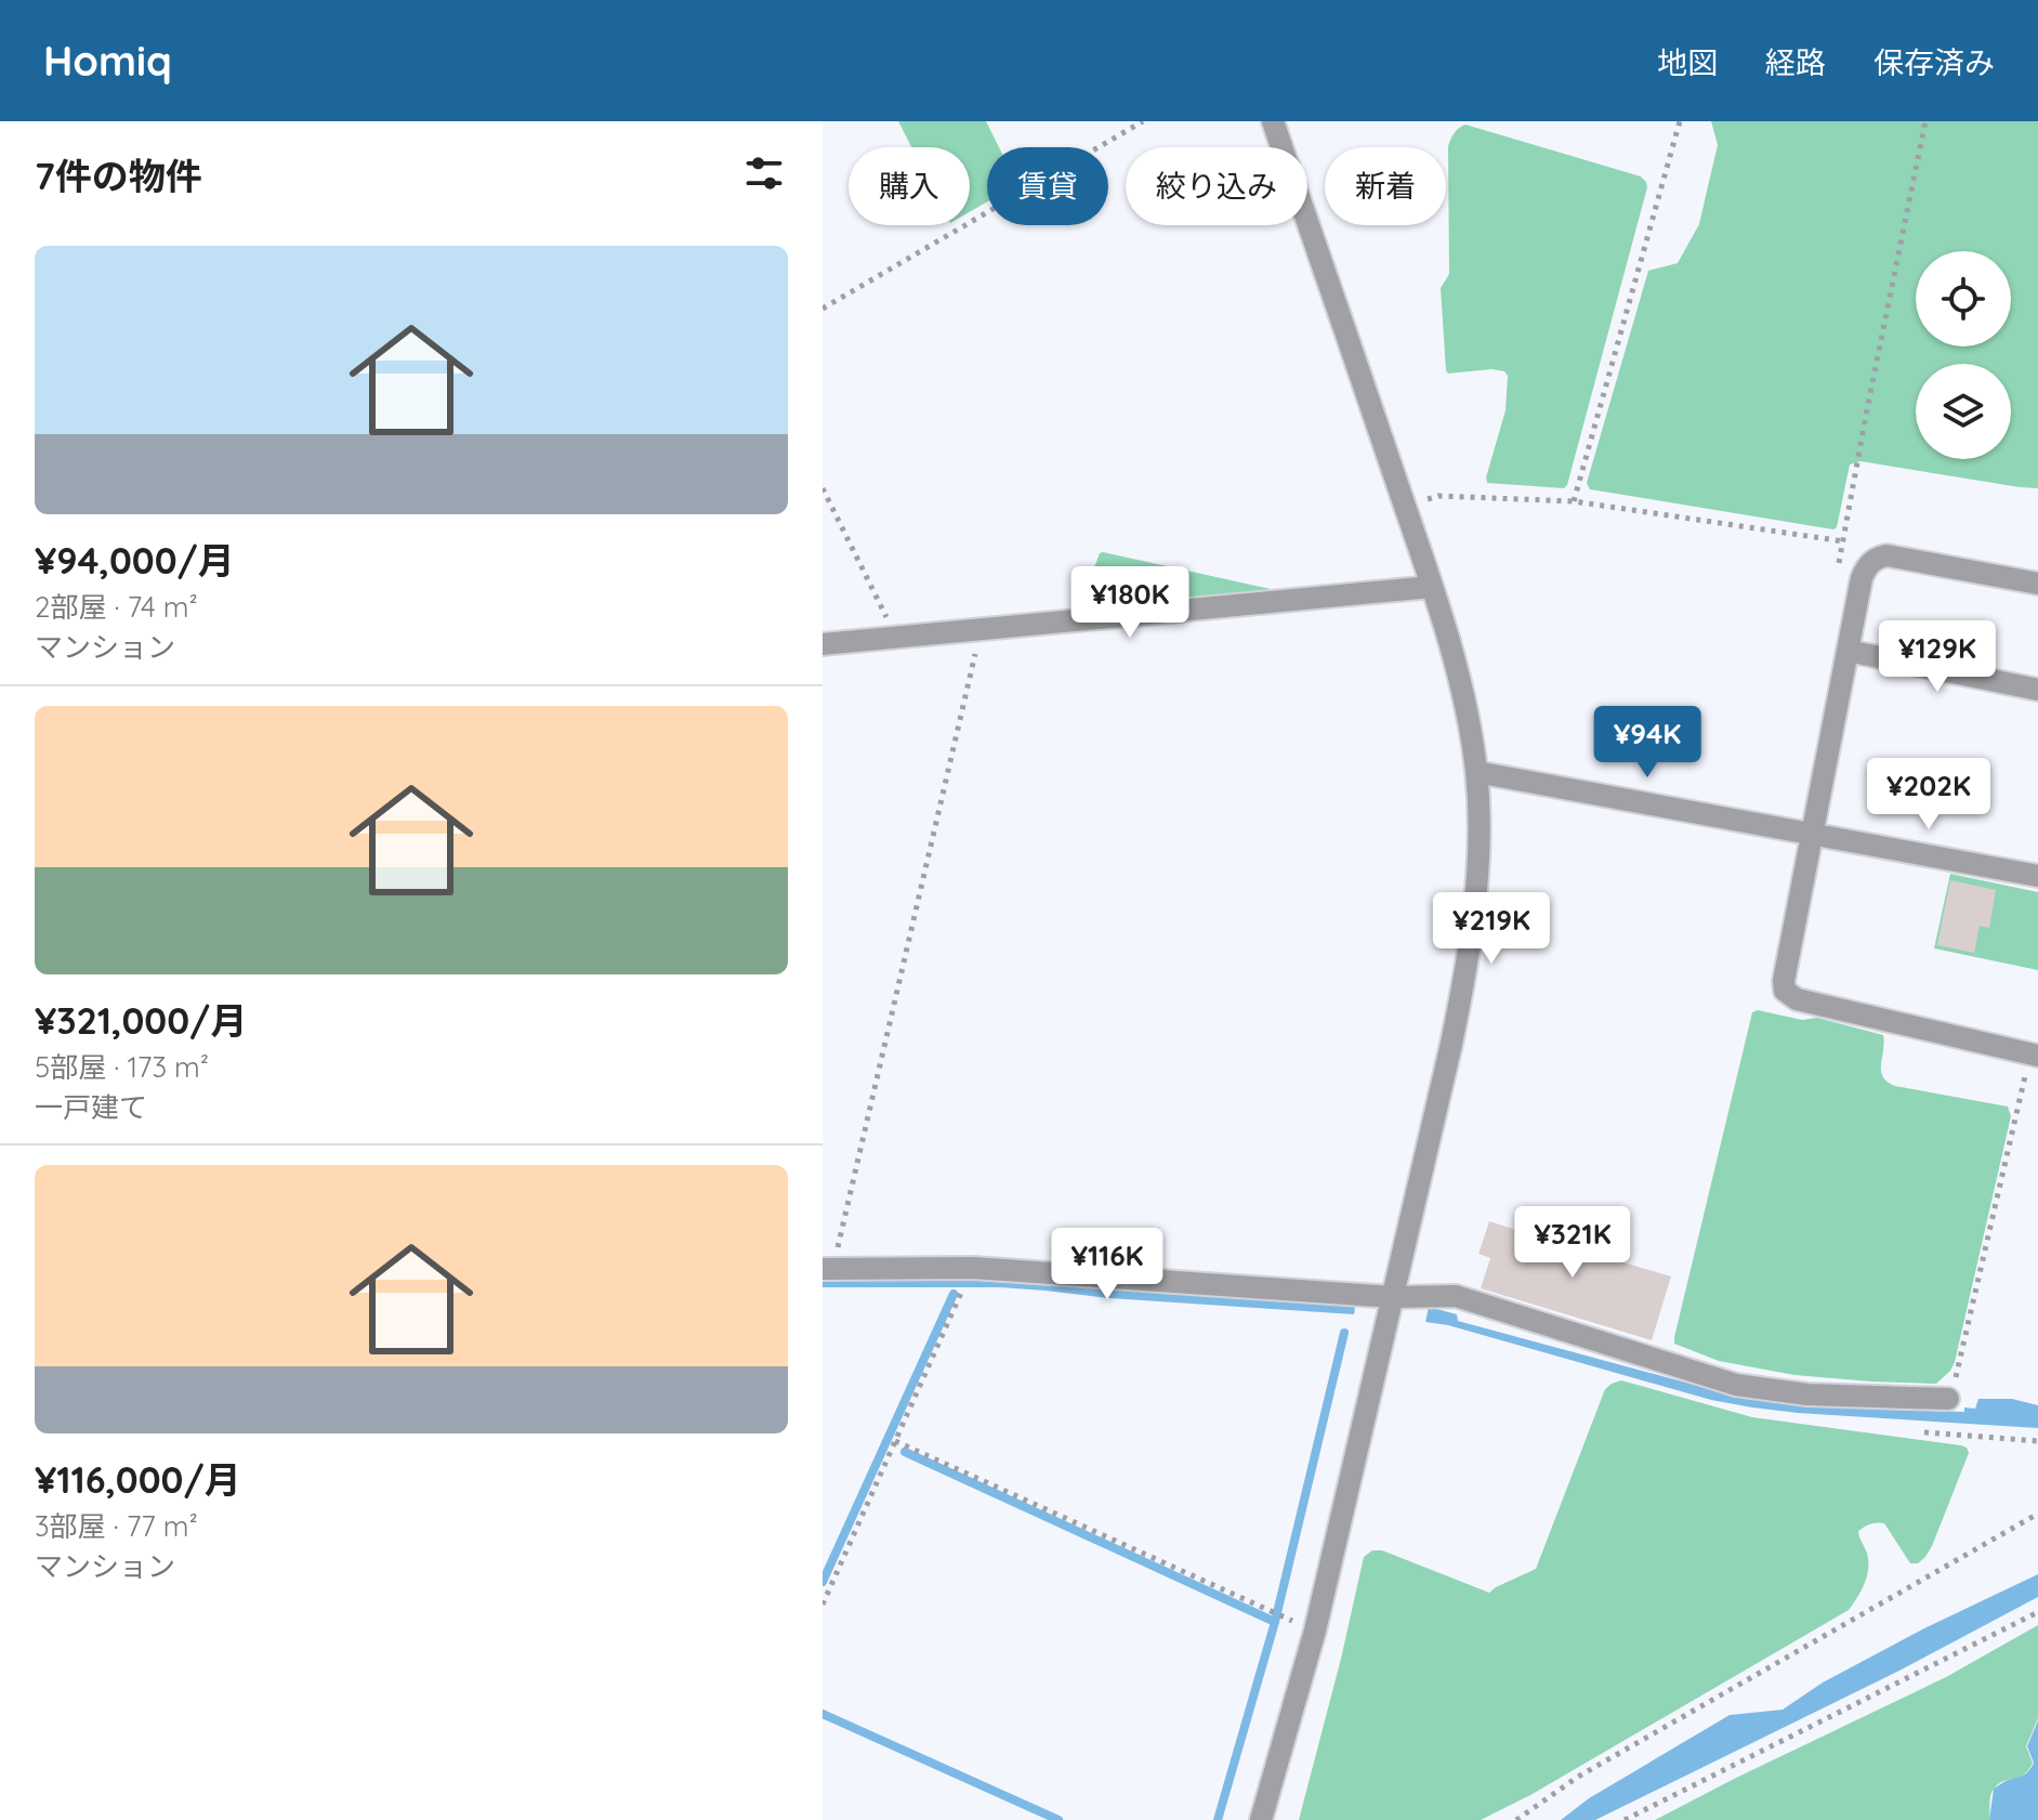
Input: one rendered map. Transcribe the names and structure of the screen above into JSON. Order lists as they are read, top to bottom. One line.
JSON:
{"page":{"header":"Homiq","nav":["地図","経路","保存済み"],"heading":"7件の物件","chip":["購入","賃貸","絞り込み","新着"],"list":[{"name":"¥94,000/月","note":"2部屋 · 74 m² · マンション"},{"name":"¥321,000/月","note":"5部屋 · 173 m² · 一戸建て"},{"name":"¥116,000/月","note":"3部屋 · 77 m² · マンション"}],"price":["¥180K","¥129K","¥94K","¥202K","¥219K","¥321K","¥116K"]}}
